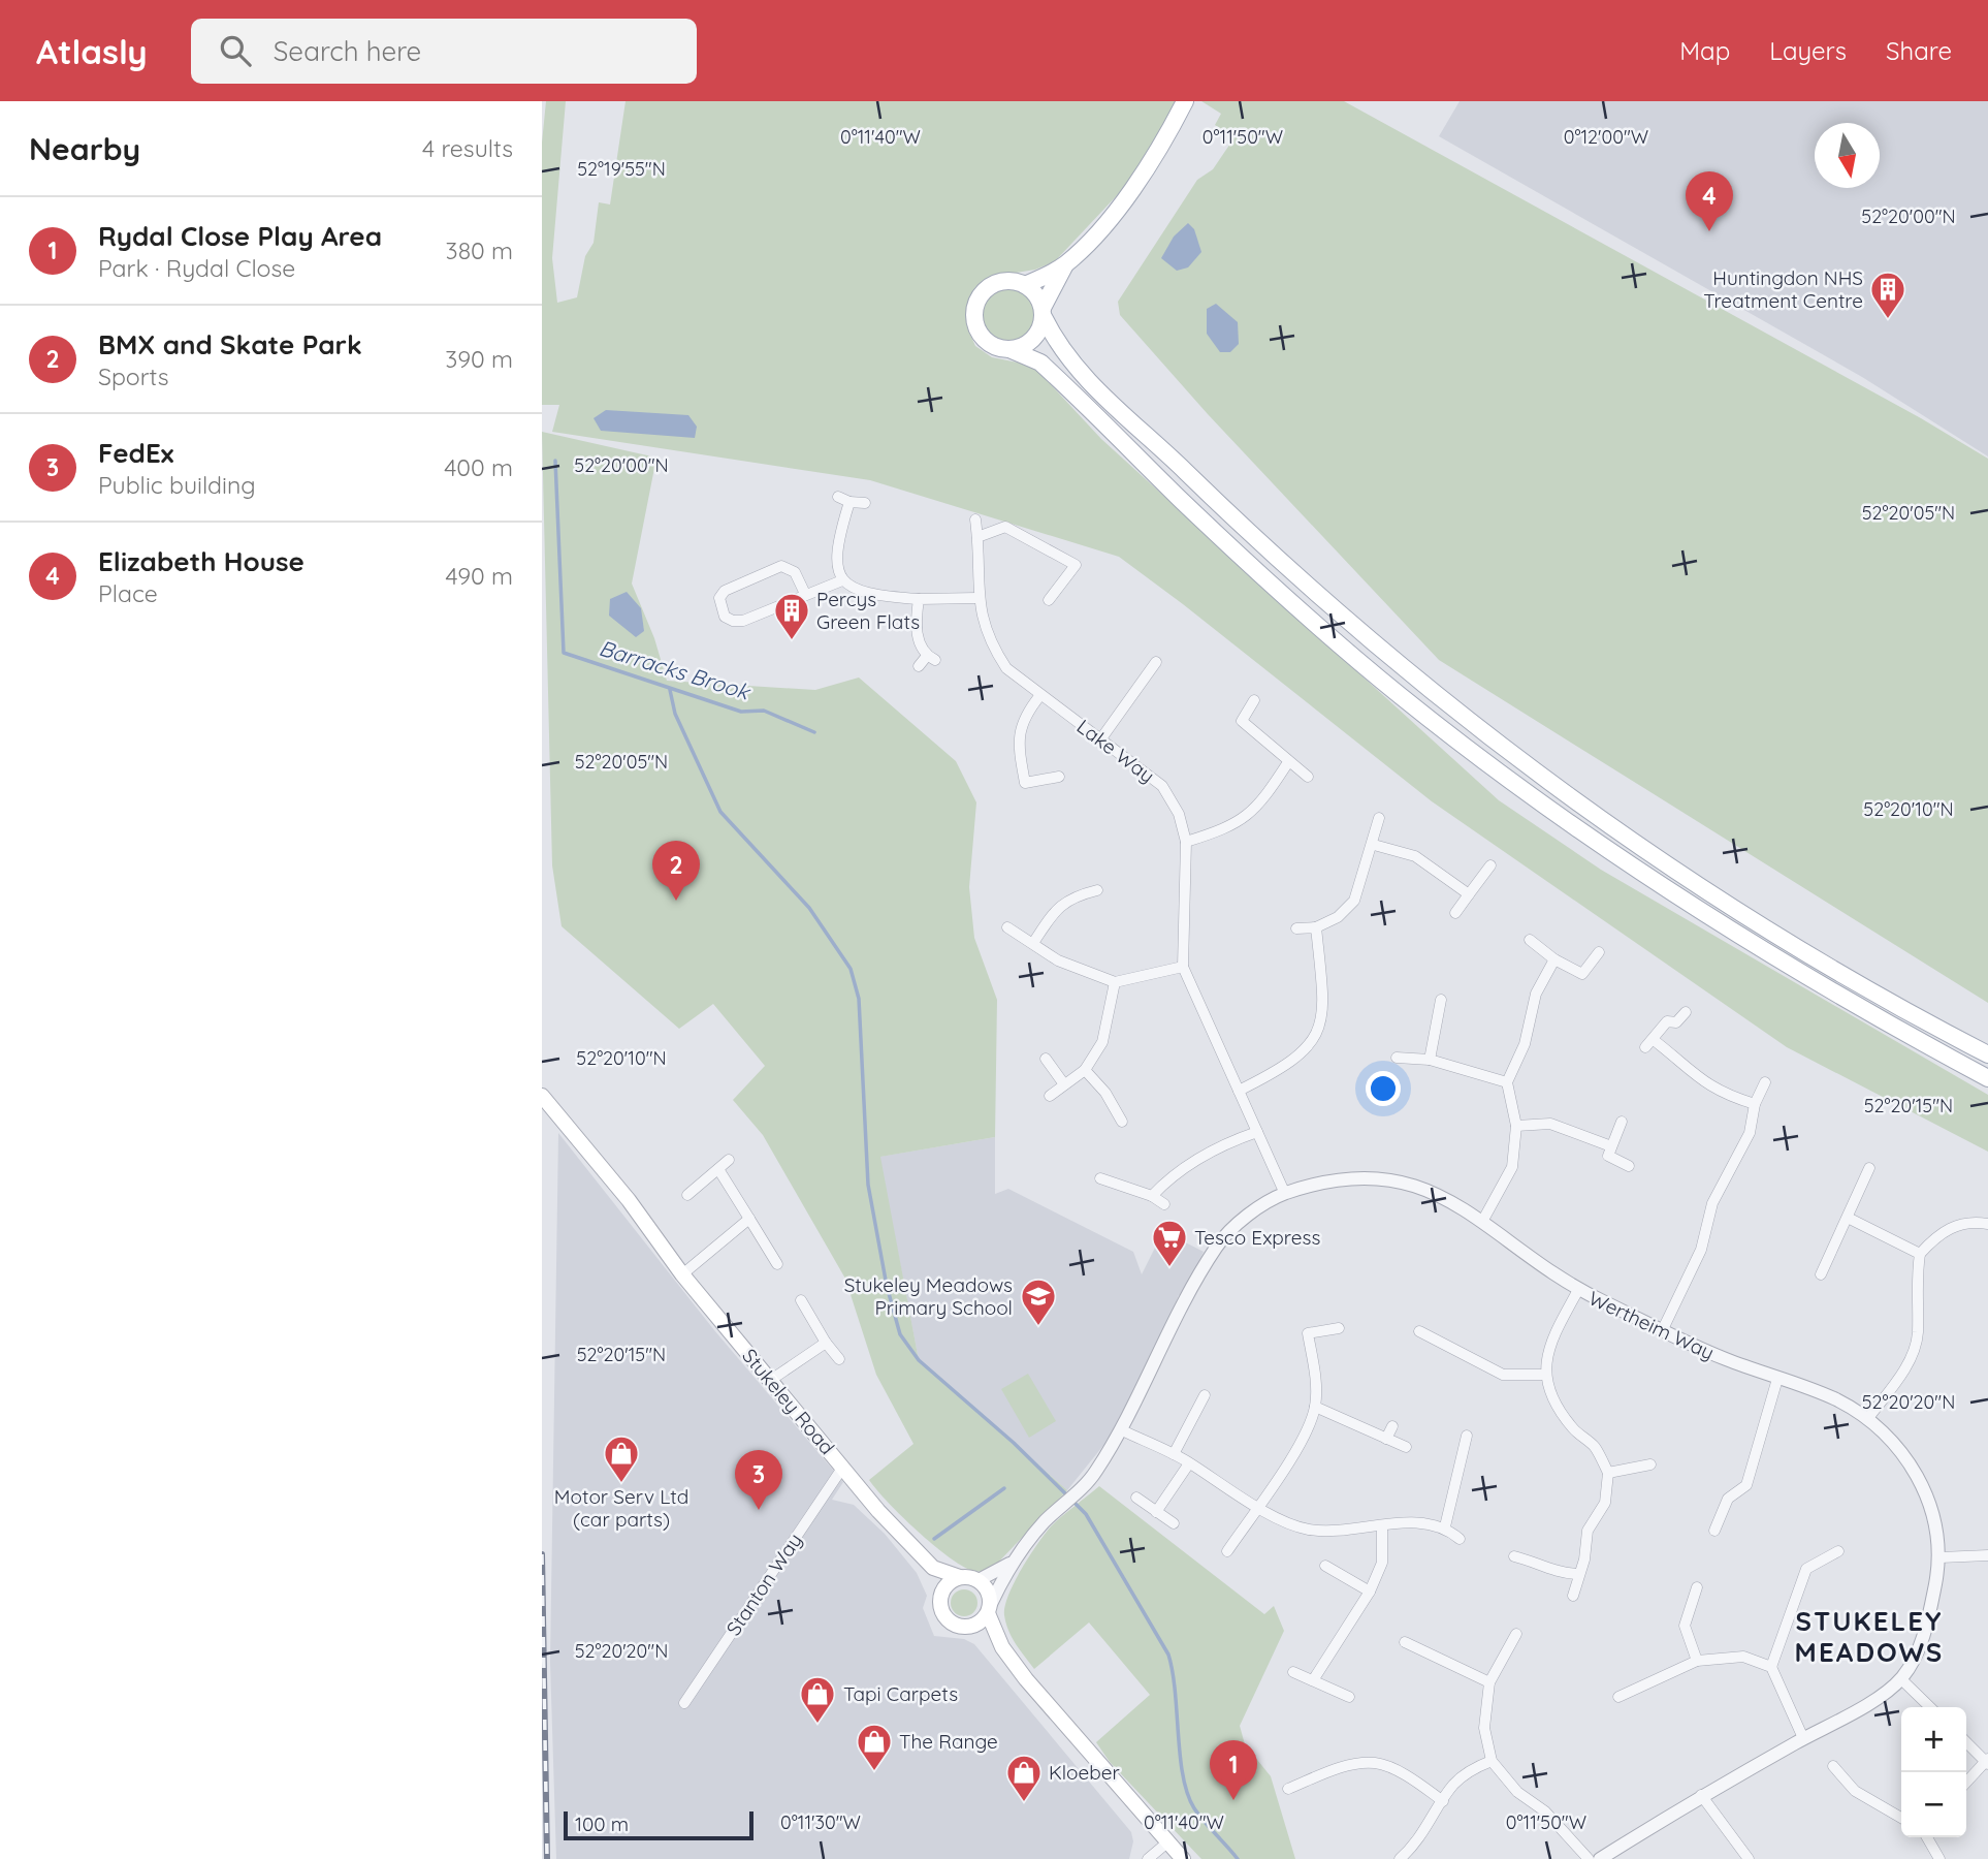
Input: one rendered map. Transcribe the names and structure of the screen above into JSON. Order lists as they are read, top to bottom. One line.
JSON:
{"streets":{"main road":["Stukeley Road"],"street":["Lake Way","Wertheim Way","Stanton Way"]},"crossings":[["Lake Way","Wertheim Way"],["Wertheim Way","Stukeley Road"],["Stukeley Road","Stanton Way"]],"districts":["STUKELEY MEADOWS"],"water":["Barracks Brook"],"places":{"building":["Huntingdon NHS Treatment Centre","Percys Green Flats"],"supermarket":["Tesco Express"],"school or university":["Stukeley Meadows Primary School"],"shop":["Motor Serv Ltd (car parts)","Tapi Carpets","The Range","Kloeber"]},"scale_bar":"100 m","north":"bottom","page":{"header":"Atlasly","search":"Search here","nav":["Map","Layers","Share"],"heading":["Nearby","4 results"],"pins":["4","2","3","1"],"list":[{"mark":"1","name":"Rydal Close Play Area","note":"Park · Rydal Close","value":"380 m"},{"mark":"2","name":"BMX and Skate Park","note":"Sports","value":"390 m"},{"mark":"3","name":"FedEx","note":"Public building","value":"400 m"},{"mark":"4","name":"Elizabeth House","note":"Place","value":"490 m"}],"map_buttons":["+","−"],"scale":"100 m"},"coordinates":["0°11'40\"W","0°11'50\"W","0°12'00\"W","52°19'55\"N","52°20'00\"N","52°20'05\"N","52°20'10\"N","52°20'15\"N","52°20'20\"N","0°11'30\"W"]}
